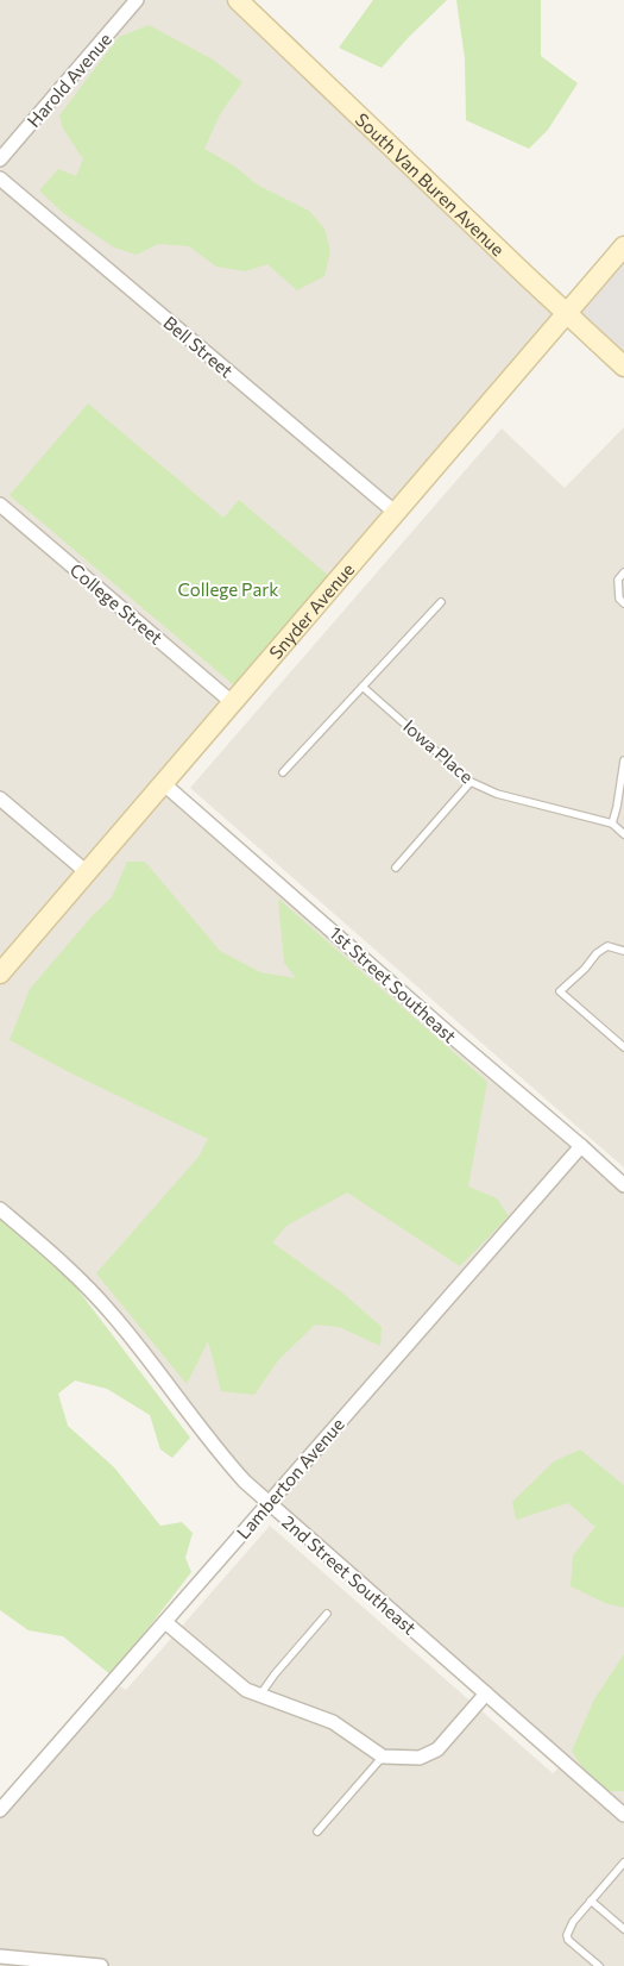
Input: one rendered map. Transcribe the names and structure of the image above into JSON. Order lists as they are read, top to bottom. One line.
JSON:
{"streets":{"main road":["South Van Buren Avenue","Snyder Avenue"],"street":["Harold Avenue","Bell Street","College Street","1st Street Southeast","Lamberton Avenue","2nd Street Southeast"],"lane":["Iowa Place"]},"crossings":[["South Van Buren Avenue","Snyder Avenue"],["Bell Street","Snyder Avenue"],["College Street","Snyder Avenue"],["Snyder Avenue","1st Street Southeast"],["1st Street Southeast","Lamberton Avenue"],["Lamberton Avenue","2nd Street Southeast"]],"parks":["College Park"]}
